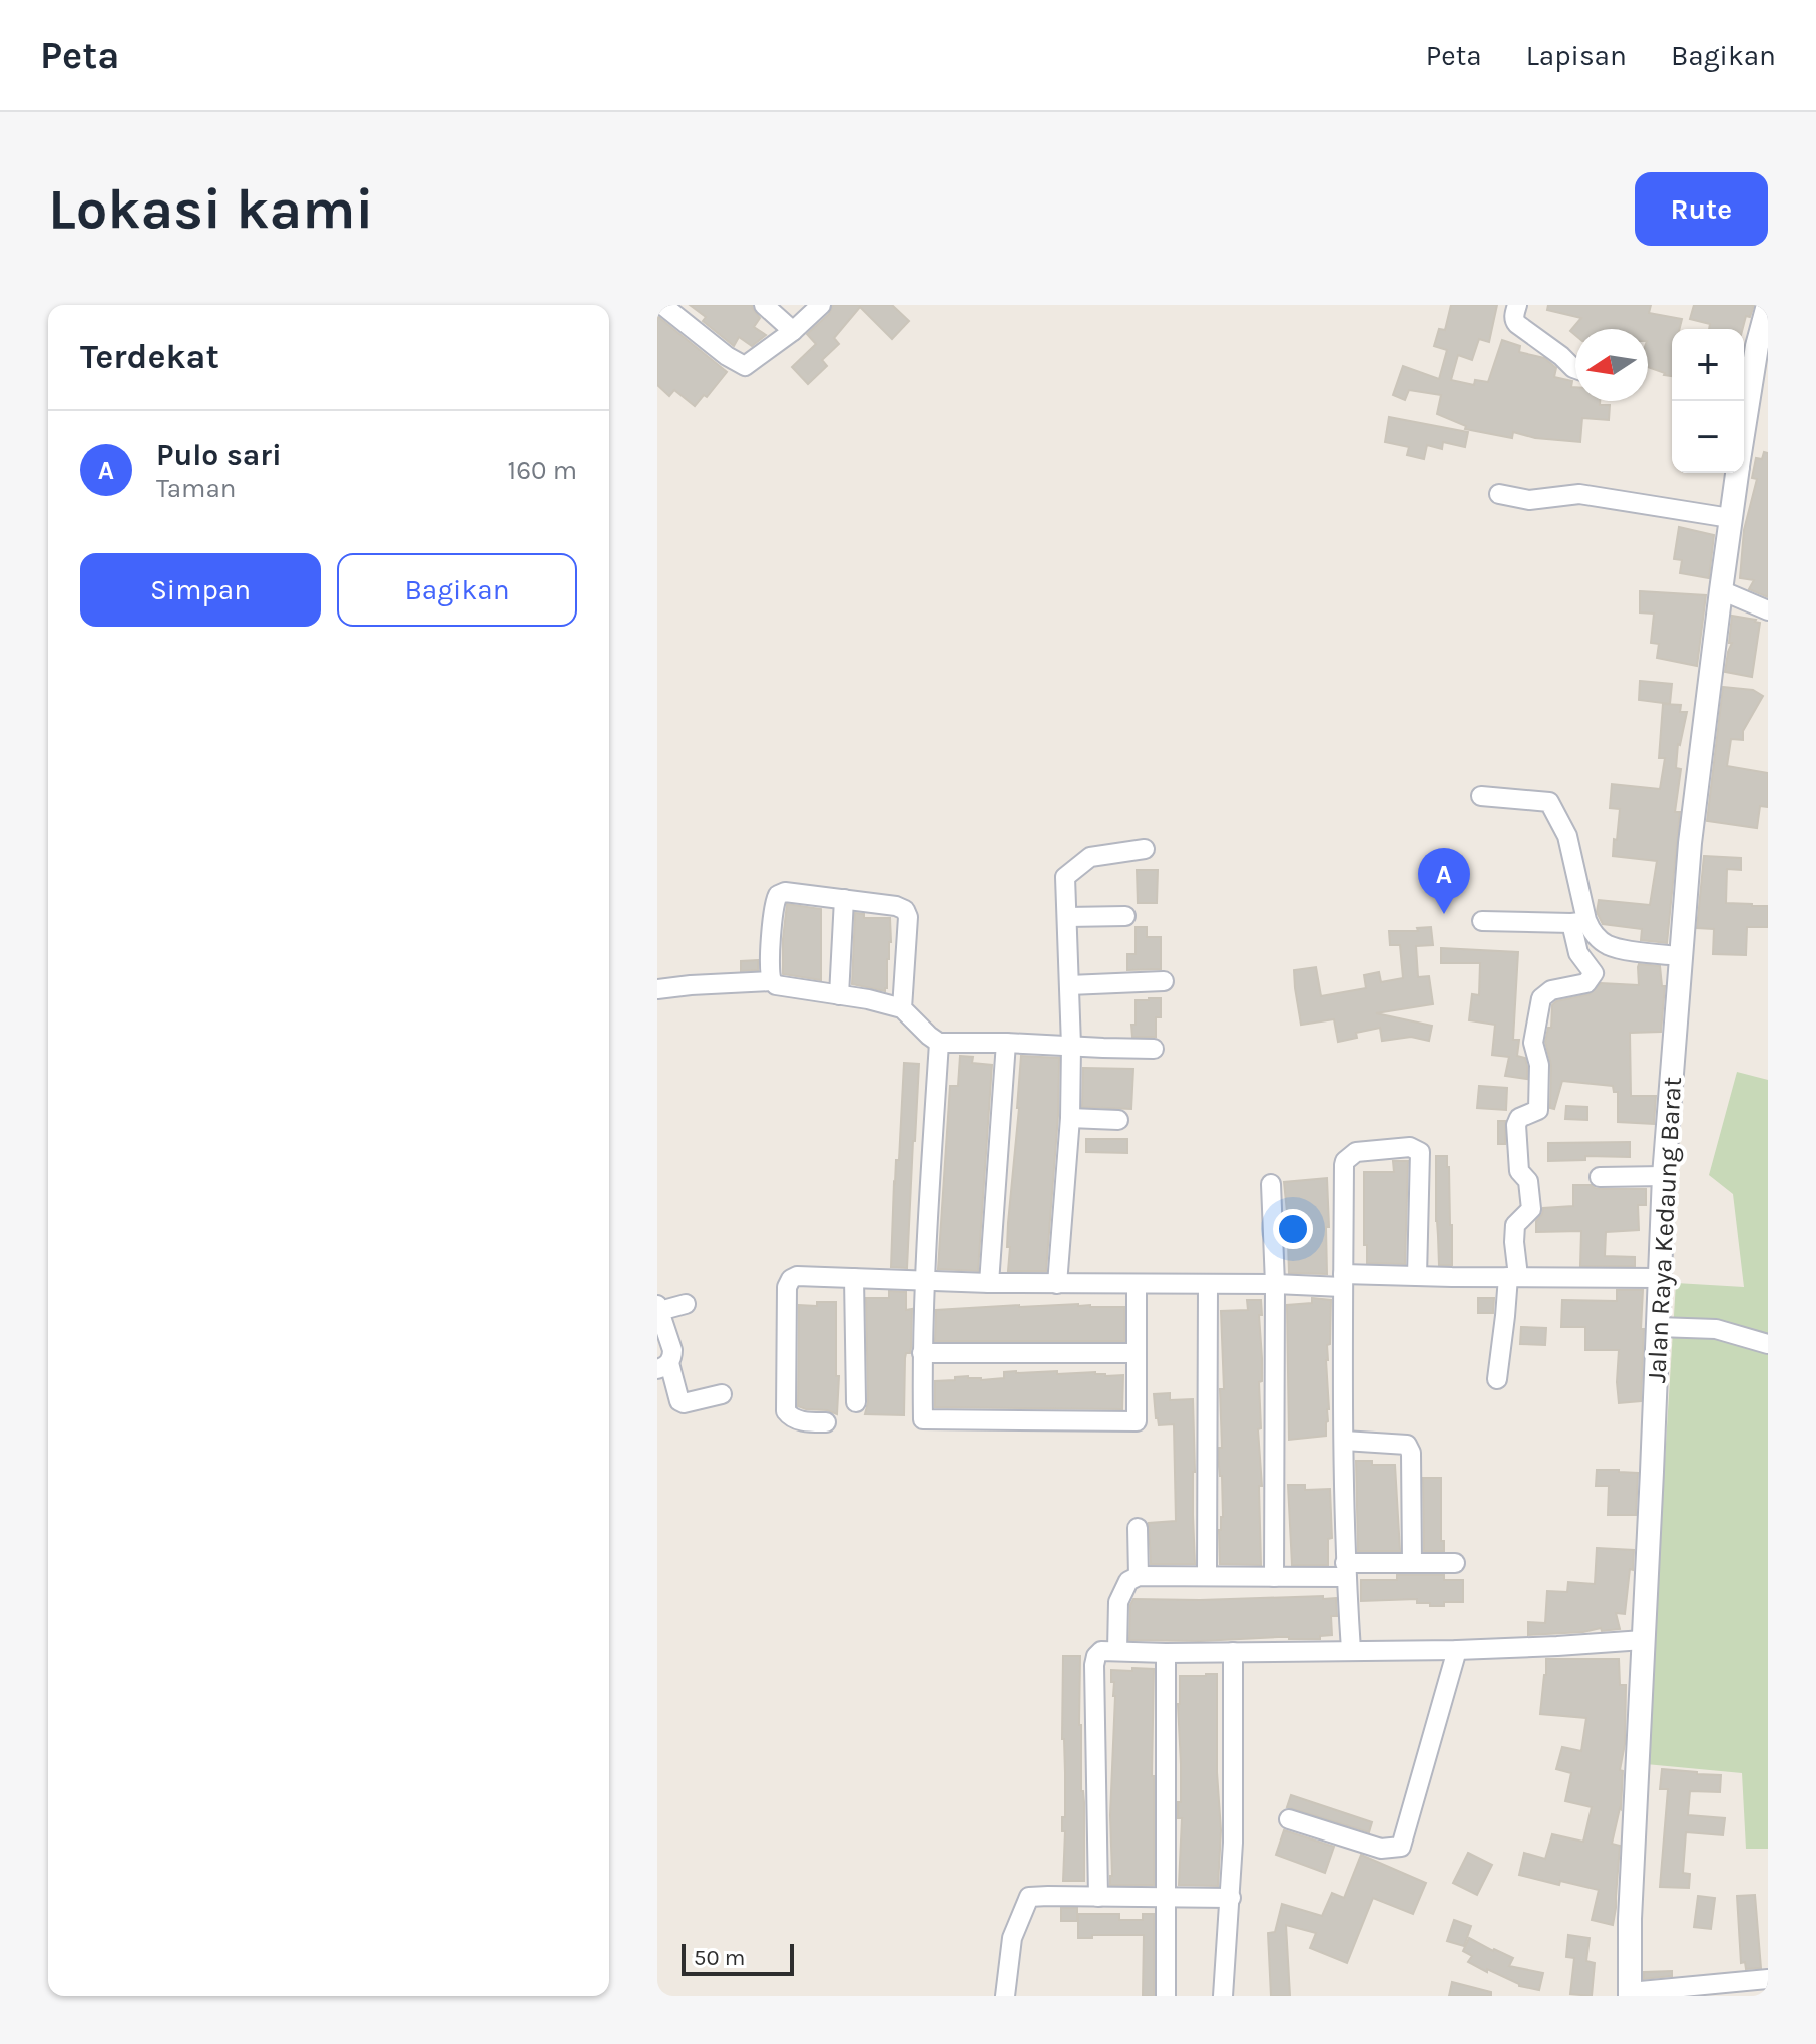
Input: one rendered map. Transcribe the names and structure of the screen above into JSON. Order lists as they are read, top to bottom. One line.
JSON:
{"streets":{"street":["Jalan Raya Kedaung Barat"]},"scale_bar":"50 m","north":"left","page":{"header":"Peta","nav":["Peta","Lapisan","Bagikan"],"buttons":["Rute",["Simpan","Bagikan"]],"title":"Lokasi kami","heading":"Terdekat","map_buttons":["+","−"],"list":[{"mark":"A","name":"Pulo sari","note":"Taman","value":"160 m"}],"pins":"A","scale":"50 m"}}
